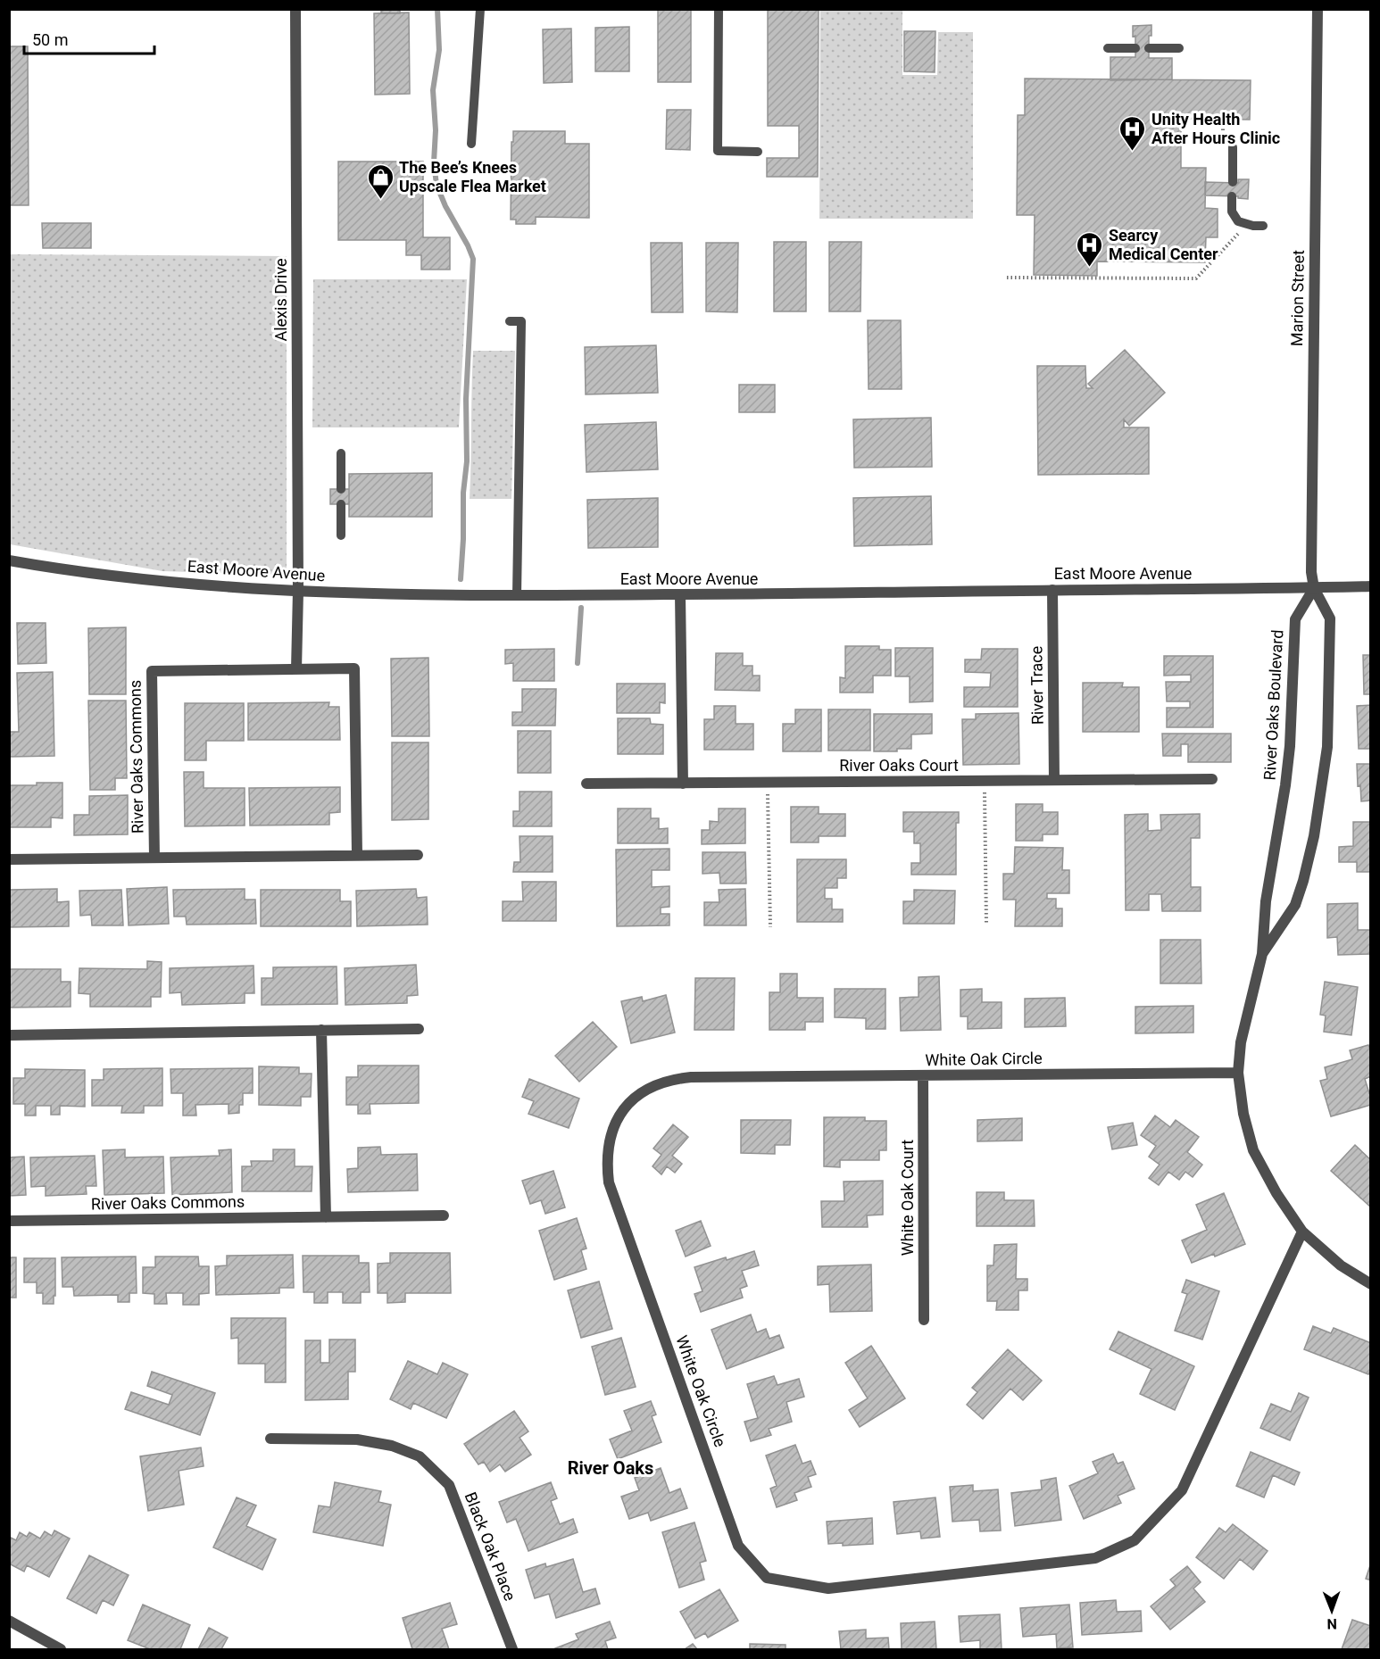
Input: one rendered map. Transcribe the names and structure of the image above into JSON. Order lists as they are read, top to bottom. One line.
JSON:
{"streets":{"street":["Marion Street","Alexis Drive","East Moore Avenue","River Trace","River Oaks Boulevard","River Oaks Commons","River Oaks Court","White Oak Circle","White Oak Court","Black Oak Place"]},"crossings":[["Marion Street","East Moore Avenue"],["Marion Street","River Oaks Boulevard"],["Alexis Drive","East Moore Avenue"],["East Moore Avenue","River Trace"],["East Moore Avenue","River Oaks Boulevard"],["River Trace","River Oaks Court"],["River Oaks Boulevard","White Oak Circle"],["White Oak Circle","White Oak Court"]],"districts":["River Oaks"],"places":{"hospital":["Unity Health After Hours Clinic","Searcy Medical Center"],"shop":["The Bee’s Knees Upscale Flea Market"]},"scale_bar":"50 m","north":"bottom"}
